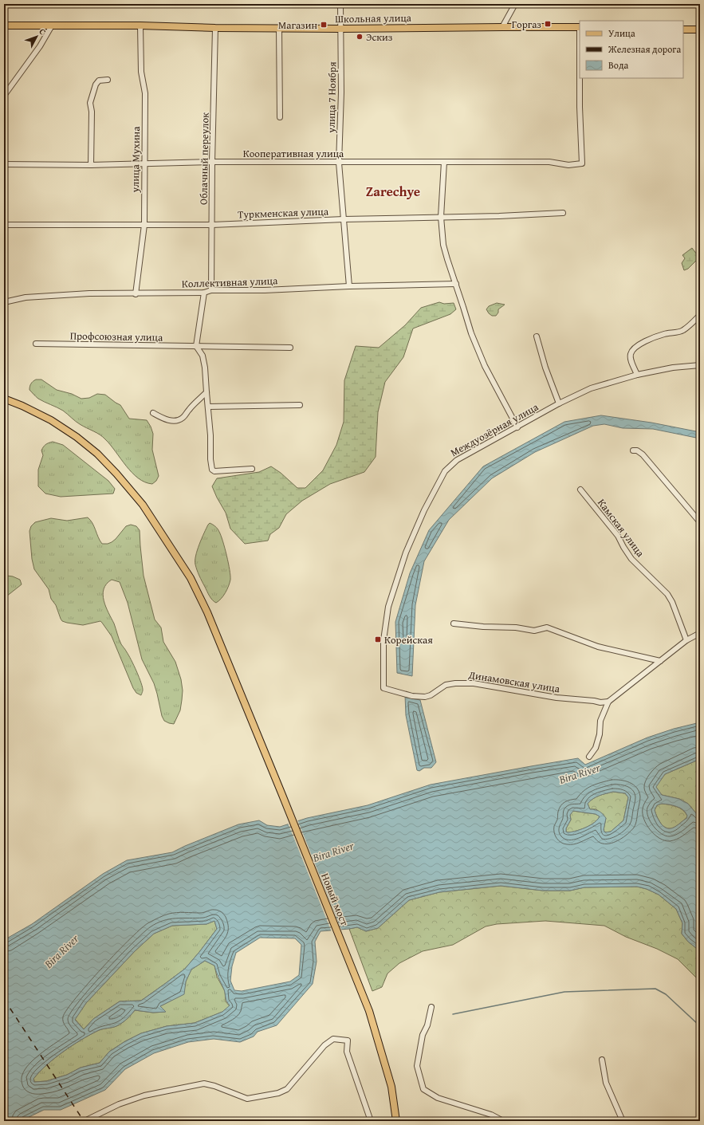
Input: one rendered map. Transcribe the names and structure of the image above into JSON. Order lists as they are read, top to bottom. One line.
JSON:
{"streets":{"main road":["Школьная улица","Новый мост"],"street":["улица 7 Ноября","Кооперативная улица","Облачный переулок","улица Мухина","Туркменская улица","Коллективная улица","Профсоюзная улица","Междуозёрная улица","Камская улица","Динамовская улица"]},"crossings":[["Школьная улица","улица 7 Ноября"],["Школьная улица","Облачный переулок"],["Школьная улица","улица Мухина"],["улица 7 Ноября","Кооперативная улица"],["улица 7 Ноября","Туркменская улица"],["улица 7 Ноября","Коллективная улица"],["Кооперативная улица","Облачный переулок"],["Кооперативная улица","улица Мухина"],["Облачный переулок","Туркменская улица"],["Облачный переулок","Коллективная улица"],["улица Мухина","Туркменская улица"],["улица Мухина","Коллективная улица"],["Междуозёрная улица","Динамовская улица"]],"districts":["Zarechye"],"water":["Bira River"],"places":{"transit":["Горгаз","Магазин","Корейская"],"other":["Эскиз"]},"legend":["Улица","Железная дорога","Вода"],"north":"top right"}
